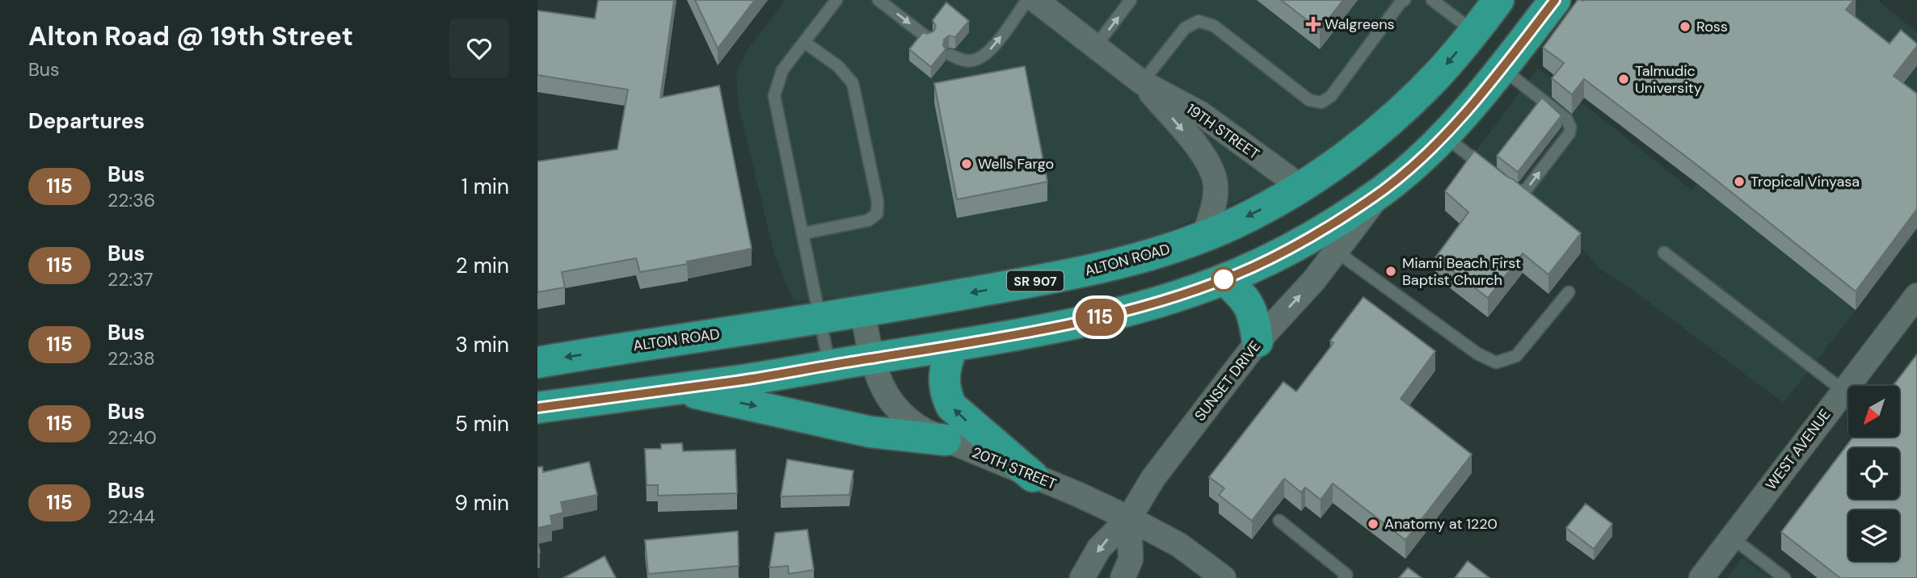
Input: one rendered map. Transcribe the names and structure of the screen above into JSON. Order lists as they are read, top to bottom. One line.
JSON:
{"streets":{"highway":["ALTON ROAD","SR 907"],"street":["19TH STREET","SUNSET DRIVE","WEST AVENUE","20TH STREET"]},"crossings":[["19TH STREET","ALTON ROAD"],["ALTON ROAD","20TH STREET"],["SUNSET DRIVE","20TH STREET"]],"places":{"health":["Walgreens"],"other":["Ross","Talmudic University","Wells Fargo","Tropical Vinyasa","Miami Beach First Baptist Church","Anatomy at 1220"]},"lines":["bus line 115"],"north":"bottom left","page":{"heading":[["Alton Road @ 19th Street","Bus"],"Departures"],"on_map":"115","list":[{"mark":"115","name":"Bus","note":"22:36","value":"1 min"},{"mark":"115","name":"Bus","note":"22:37","value":"2 min"},{"mark":"115","name":"Bus","note":"22:38","value":"3 min"},{"mark":"115","name":"Bus","note":"22:40","value":"5 min"},{"mark":"115","name":"Bus","note":"22:44","value":"9 min"}]}}
